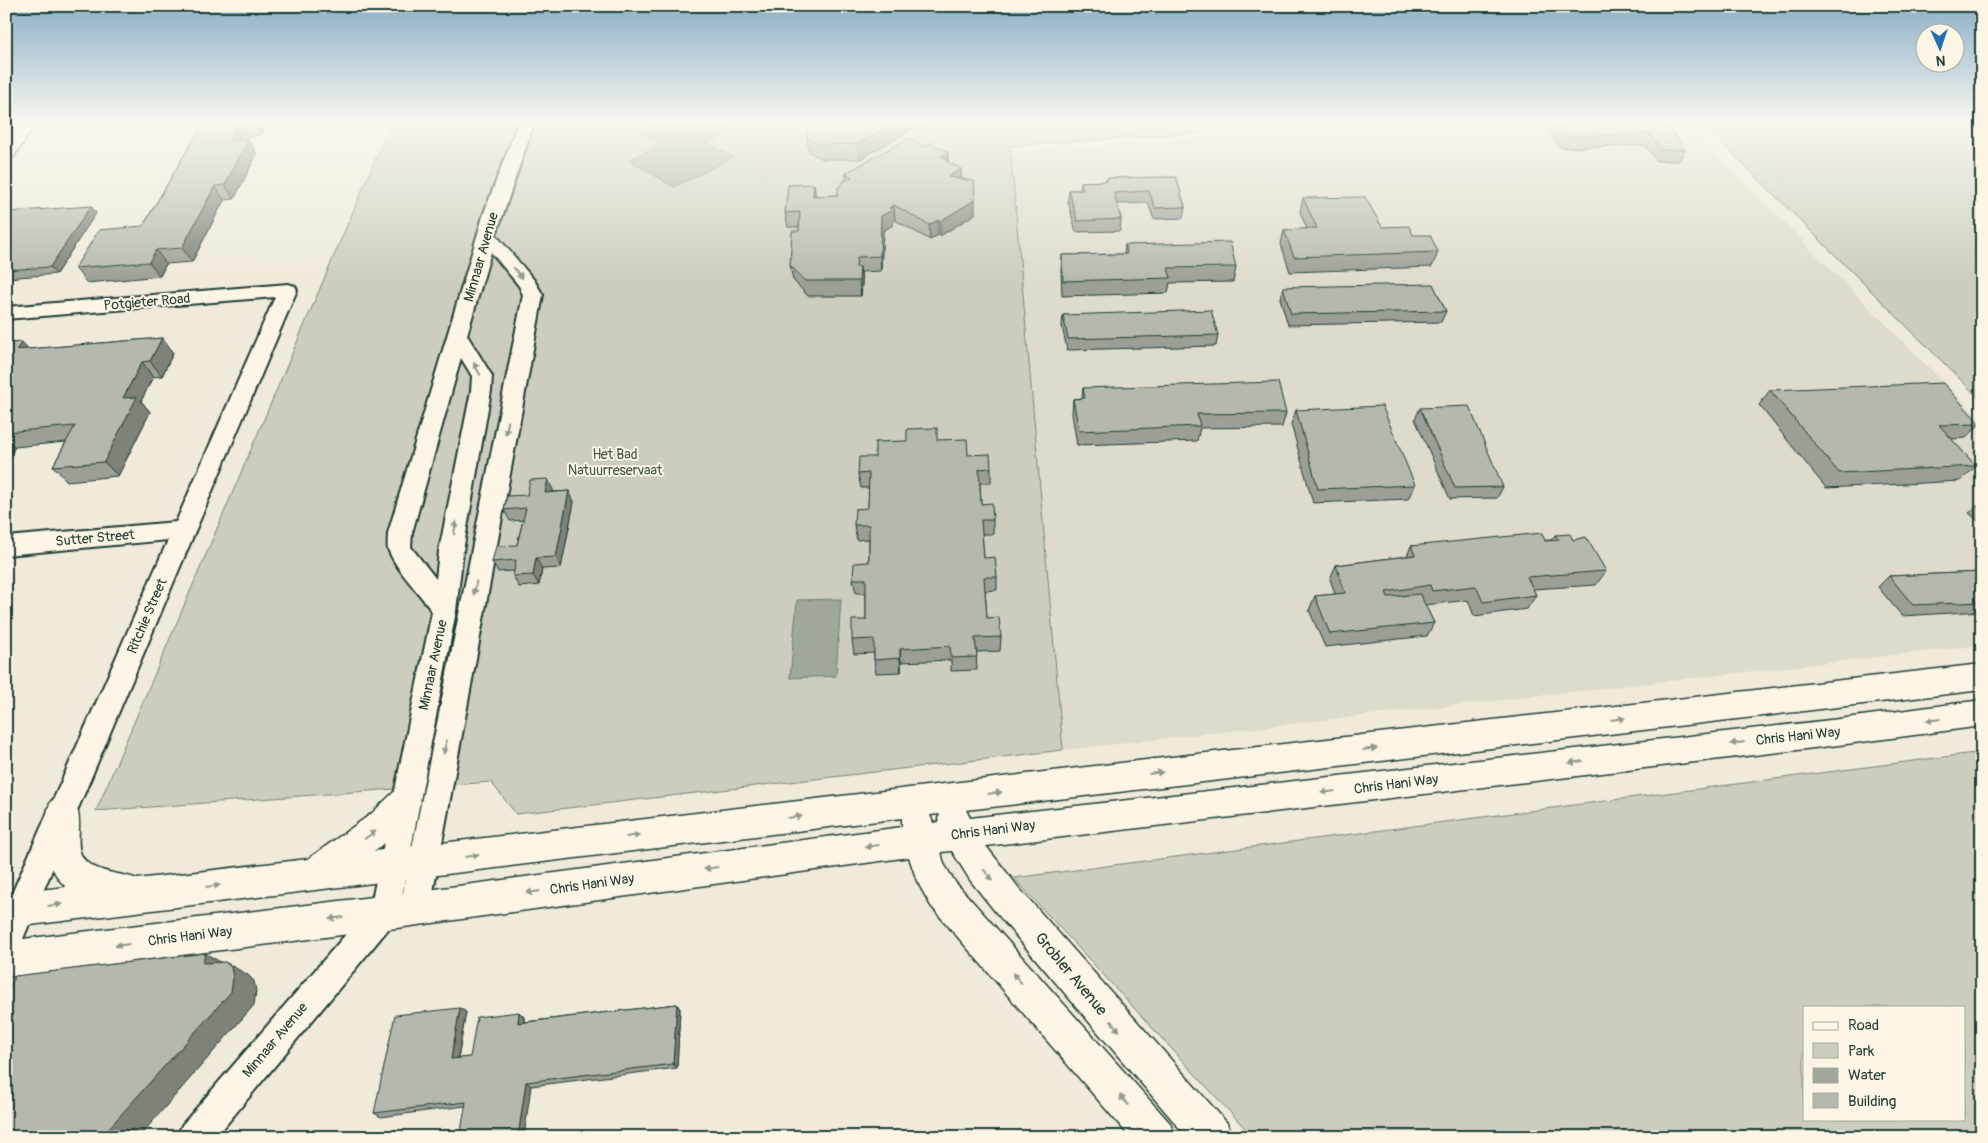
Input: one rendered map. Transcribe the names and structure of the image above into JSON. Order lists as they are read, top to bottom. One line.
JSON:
{"streets":{"main road":["Chris Hani Way","Grobler Avenue"],"street":["Minnaar Avenue","Potgieter Road","Sutter Street","Ritchie Street"]},"crossings":[["Minnaar Avenue","Chris Hani Way"],["Potgieter Road","Ritchie Street"],["Sutter Street","Ritchie Street"],["Chris Hani Way","Grobler Avenue"]],"parks":["Het Bad Natuurreservaat"],"legend":["Road","Park","Water","Building"],"north":"bottom"}
